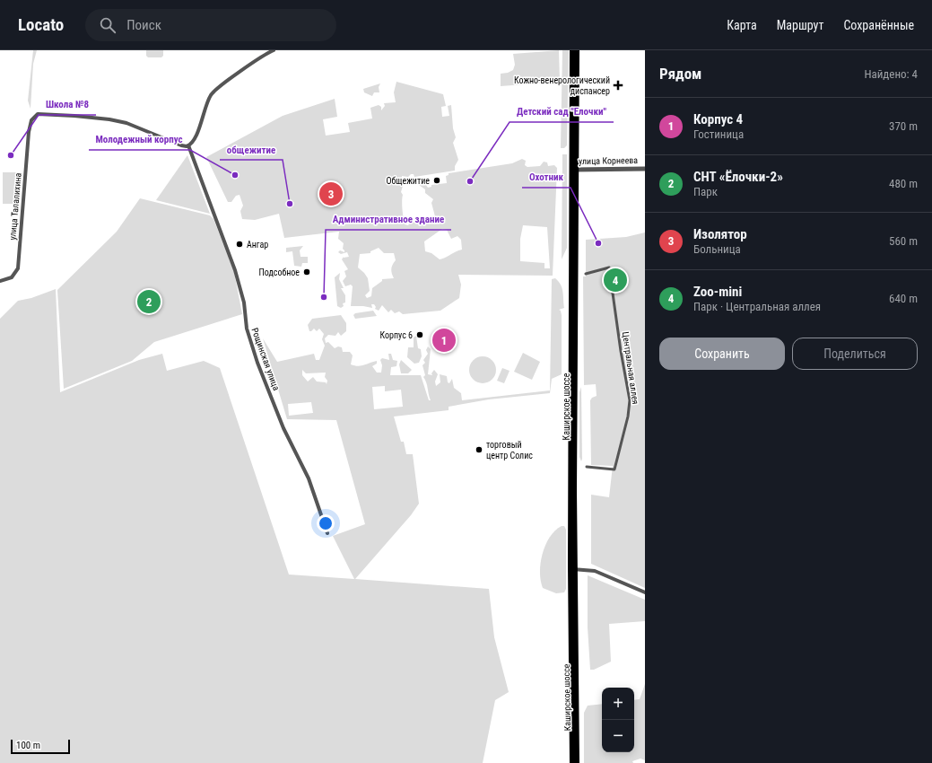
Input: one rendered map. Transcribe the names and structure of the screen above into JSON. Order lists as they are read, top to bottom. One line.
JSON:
{"streets":{"main road":["Каширское шоссе"],"street":["улица Корнеева","улица Талалихина","Рощинская улица","Центральная аллея"]},"crossings":[["улица Корнеева","Каширское шоссе"],["улица Талалихина","Рощинская улица"]],"places":{"health":["Кожно-венерологический диспансер"],"other":["Школа №8","Молодежный корпус","Общежитие","Детский сад \"Елочки\"","общежитие","Охотник","Ангар","Подсобное","Административное здание","Корпус 6","торговый центр Солис"]},"scale_bar":"100 m","page":{"header":"Locato","search":"Поиск","nav":["Карта","Маршрут","Сохранённые"],"heading":["Рядом","Найдено: 4"],"list":[{"mark":"1","name":"Корпус 4","note":"Гостиница","value":"370 m"},{"mark":"2","name":"СНТ «Ёлочки-2»","note":"Парк","value":"480 m"},{"mark":"3","name":"Изолятор","note":"Больница","value":"560 m"},{"mark":"4","name":"Zoo-mini","note":"Парк · Центральная аллея","value":"640 m"}],"pins":["3","4","2","1"],"buttons":["Сохранить","Поделиться"],"map_buttons":["+","−"],"scale":"100 m"}}
